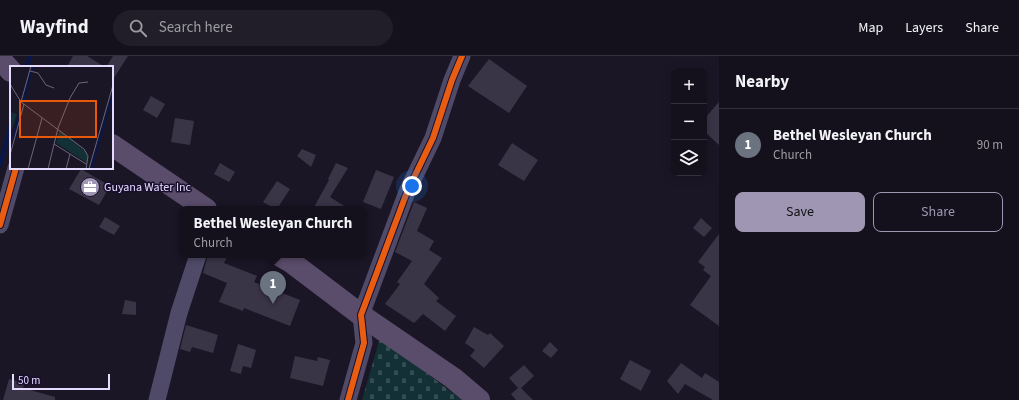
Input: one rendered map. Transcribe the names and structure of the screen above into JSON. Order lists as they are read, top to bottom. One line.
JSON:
{"places":{"office":["Guyana Water Inc"]},"scale_bar":"50 m","page":{"header":"Wayfind","search":"Search here","nav":["Map","Layers","Share"],"heading":"Nearby","map_buttons":["+","−"],"list":[{"mark":"1","name":"Bethel Wesleyan Church","note":"Church","value":"90 m"}],"buttons":["Save","Share"],"popup":["Bethel Wesleyan Church","Church"],"pins":"1","scale":"50 m"}}
